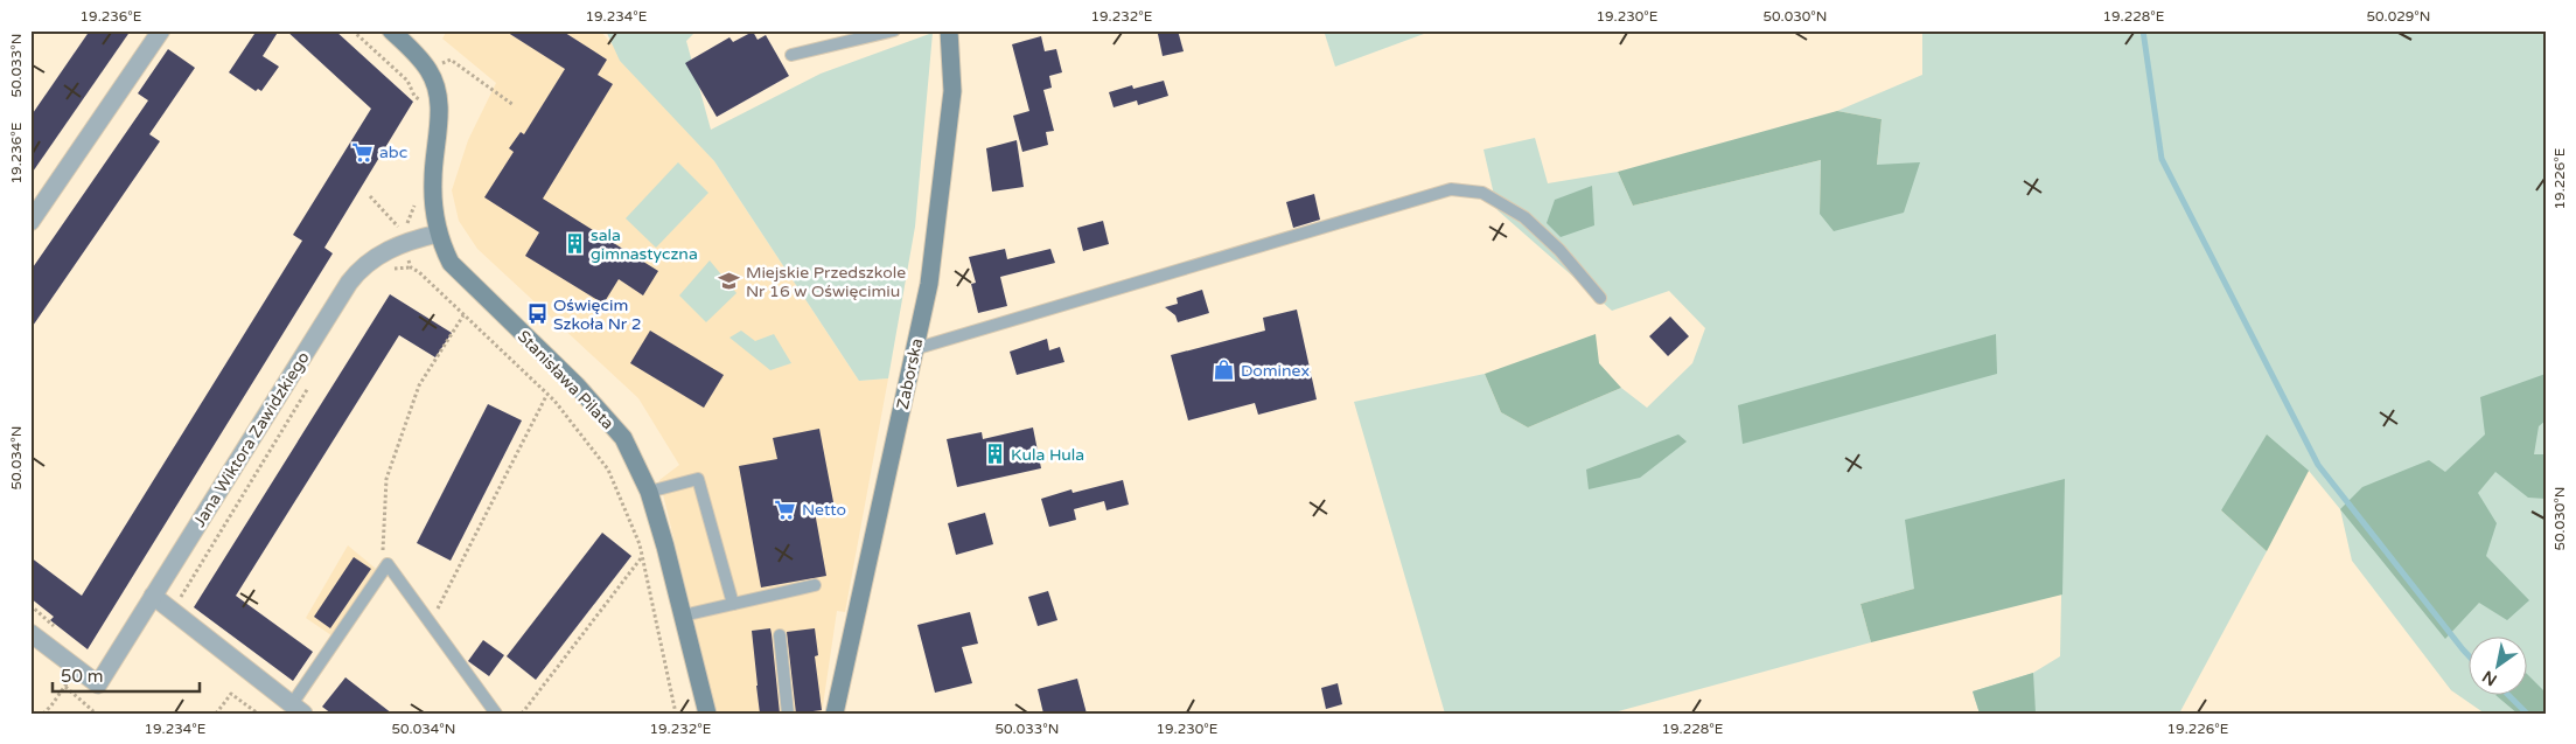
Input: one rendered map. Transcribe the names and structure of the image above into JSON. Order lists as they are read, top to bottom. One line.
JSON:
{"streets":{"street":["Zaborska","Stanisława Pilata","Jana Wiktora Zawidzkiego"]},"crossings":[["Stanisława Pilata","Jana Wiktora Zawidzkiego"]],"places":{"supermarket":["abc","Netto"],"building":["sala gimnastyczna","Kula Hula"],"school or university":["Miejskie Przedszkole Nr 16 w Oświęcimiu"],"bus stop":["Oświęcim Szkoła Nr 2"],"shop":["Dominex"]},"scale_bar":"50 m","north":"bottom left","coordinates":["19.236°E","19.234°E","19.232°E","19.230°E","50.030°N","19.228°E","50.029°N","50.033°N","19.226°E","50.034°N"]}
